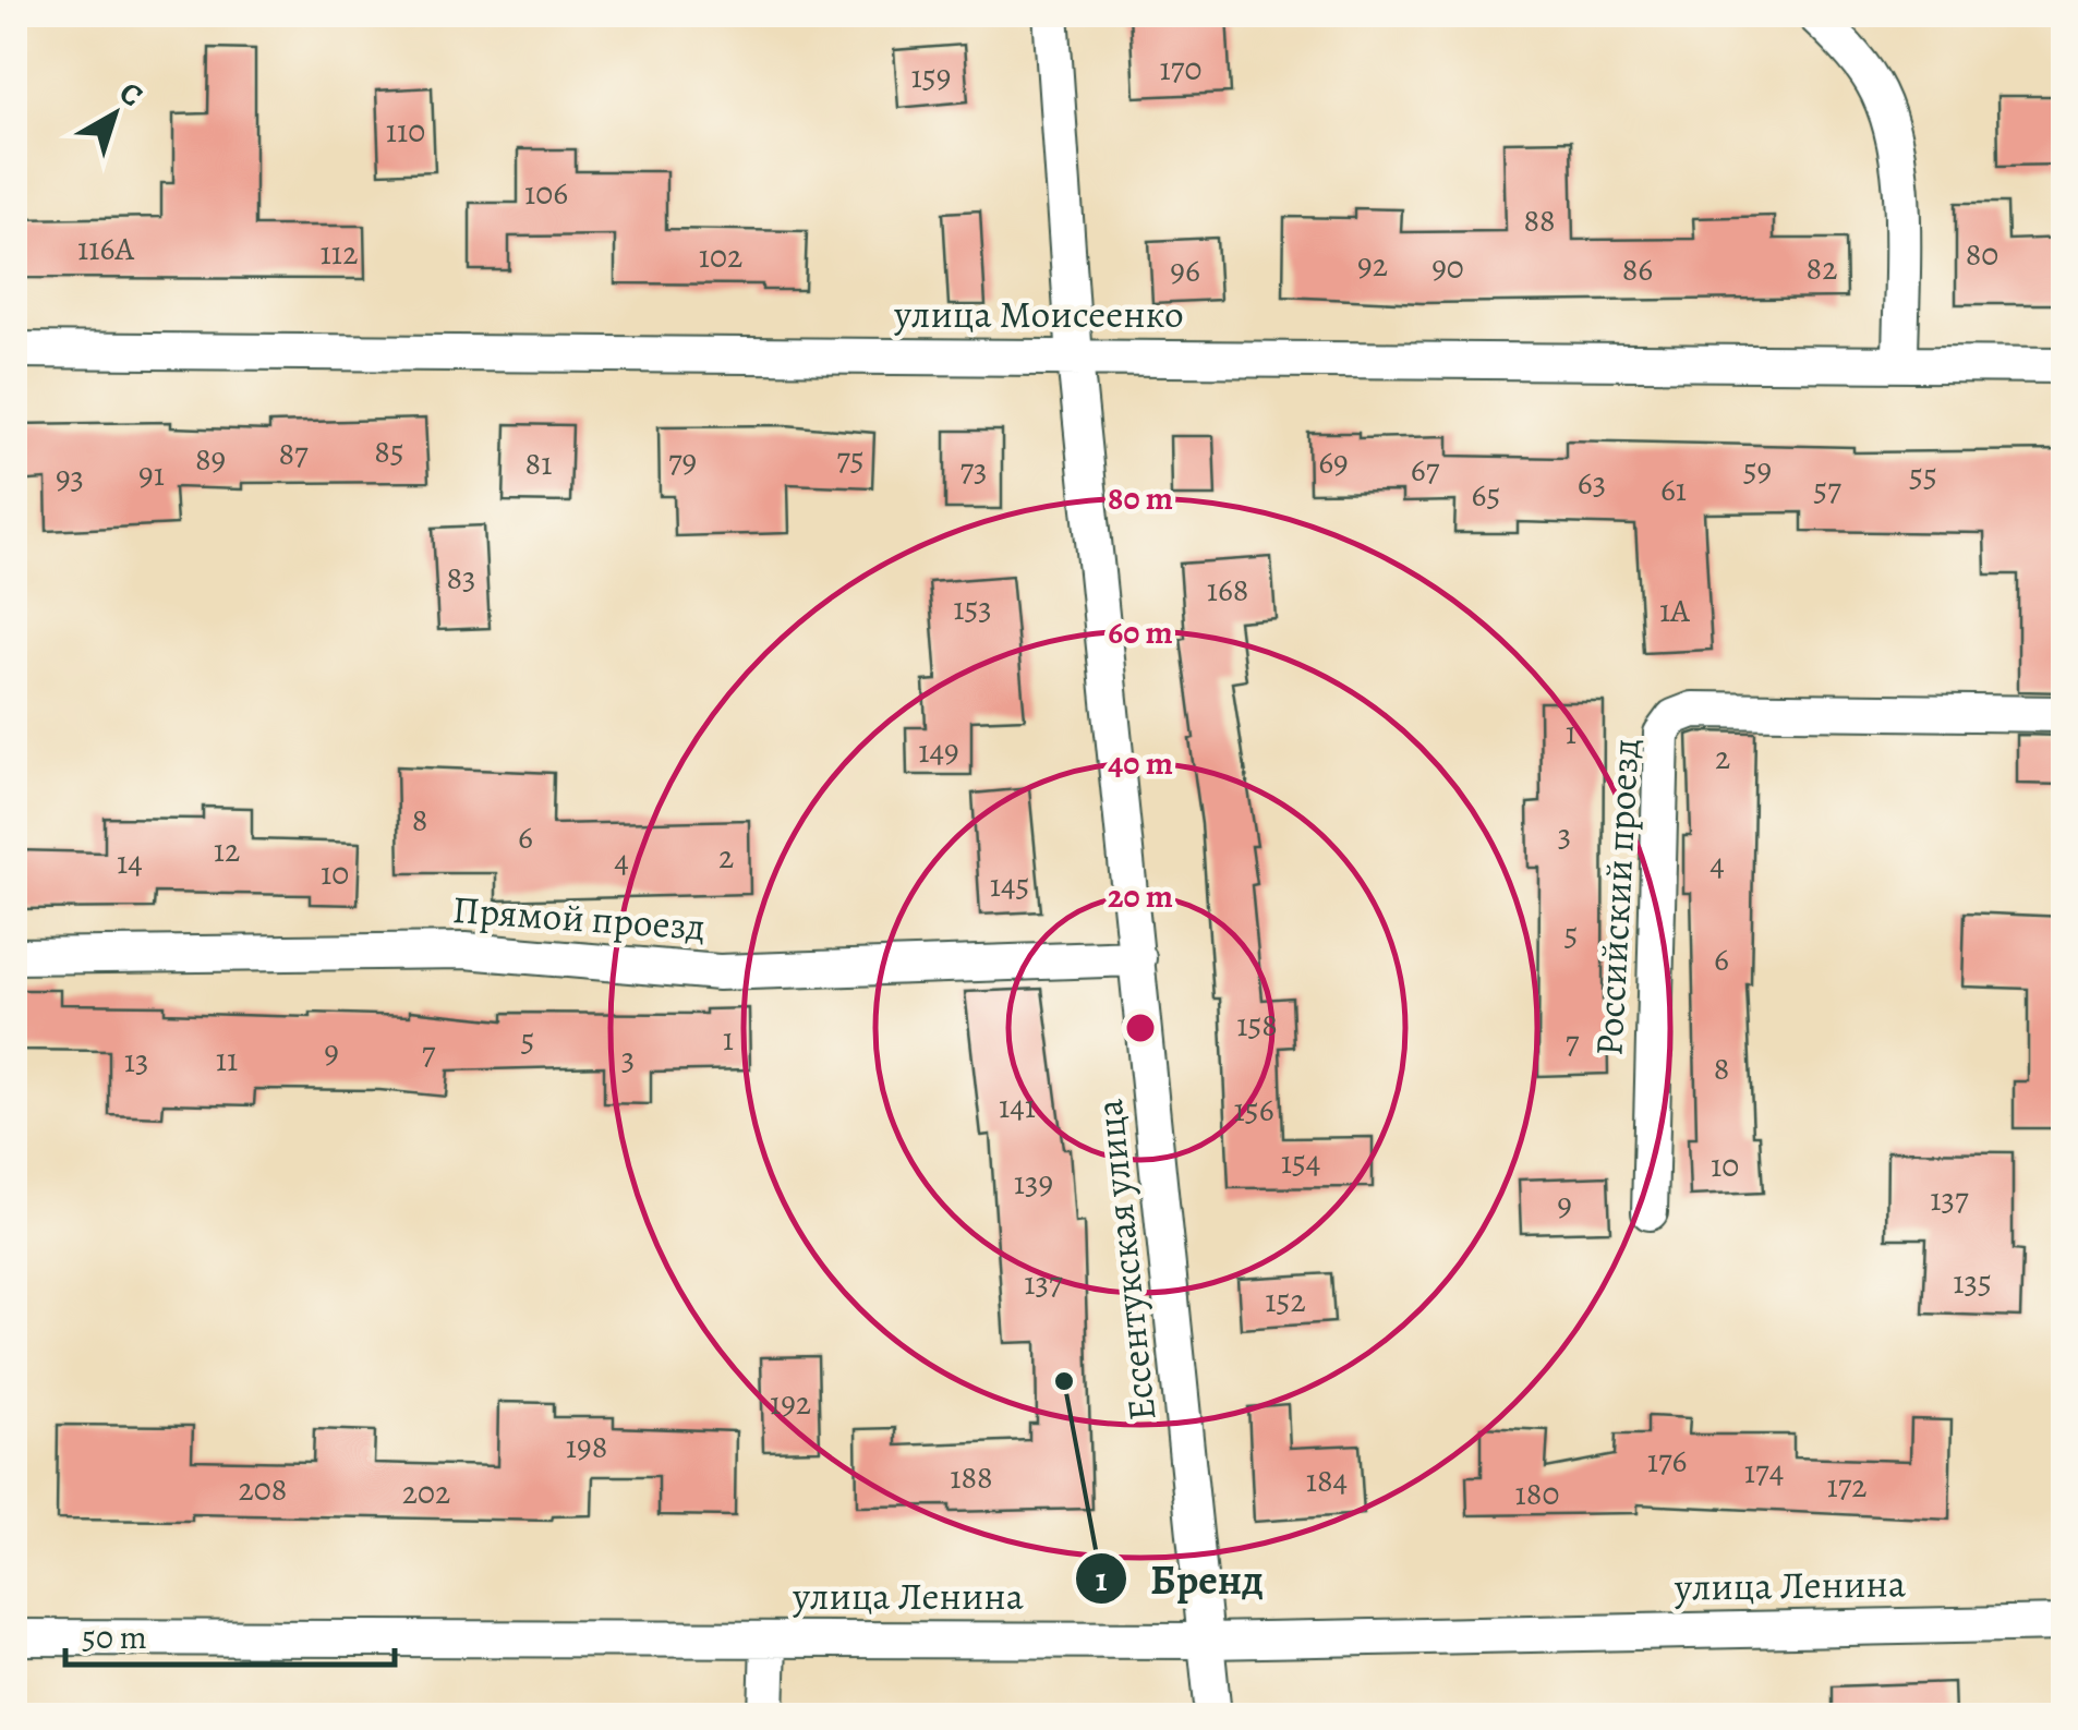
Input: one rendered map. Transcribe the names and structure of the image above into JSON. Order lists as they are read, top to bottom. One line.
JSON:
{"streets":{"street":["улица Моисеенко","Российский проезд","Прямой проезд","Ессентукская улица","улица Ленина"]},"crossings":[["улица Моисеенко","Ессентукская улица"],["Прямой проезд","Ессентукская улица"],["Ессентукская улица","улица Ленина"]],"places":["Бренд"],"house_numbers":["170","159","110","106","88","116А","112","80","102","92","90","82","86","96","85","87","89","75","79","69","81","73","67","59","91","55","93","63","61","57","65","83","168","153","1А","1","149","2","8","3","6","12","2","4","14","4","10","145","5","6","158","1","5","7","9","7","3","11","13","8","141","156","154","10","139","137","9","135","137","152","192","198","176","174","188","184","172","208","202","180"],"scale_bar":"50 m","north":"top right","rings":["80 m","60 m","40 m","20 m"]}
